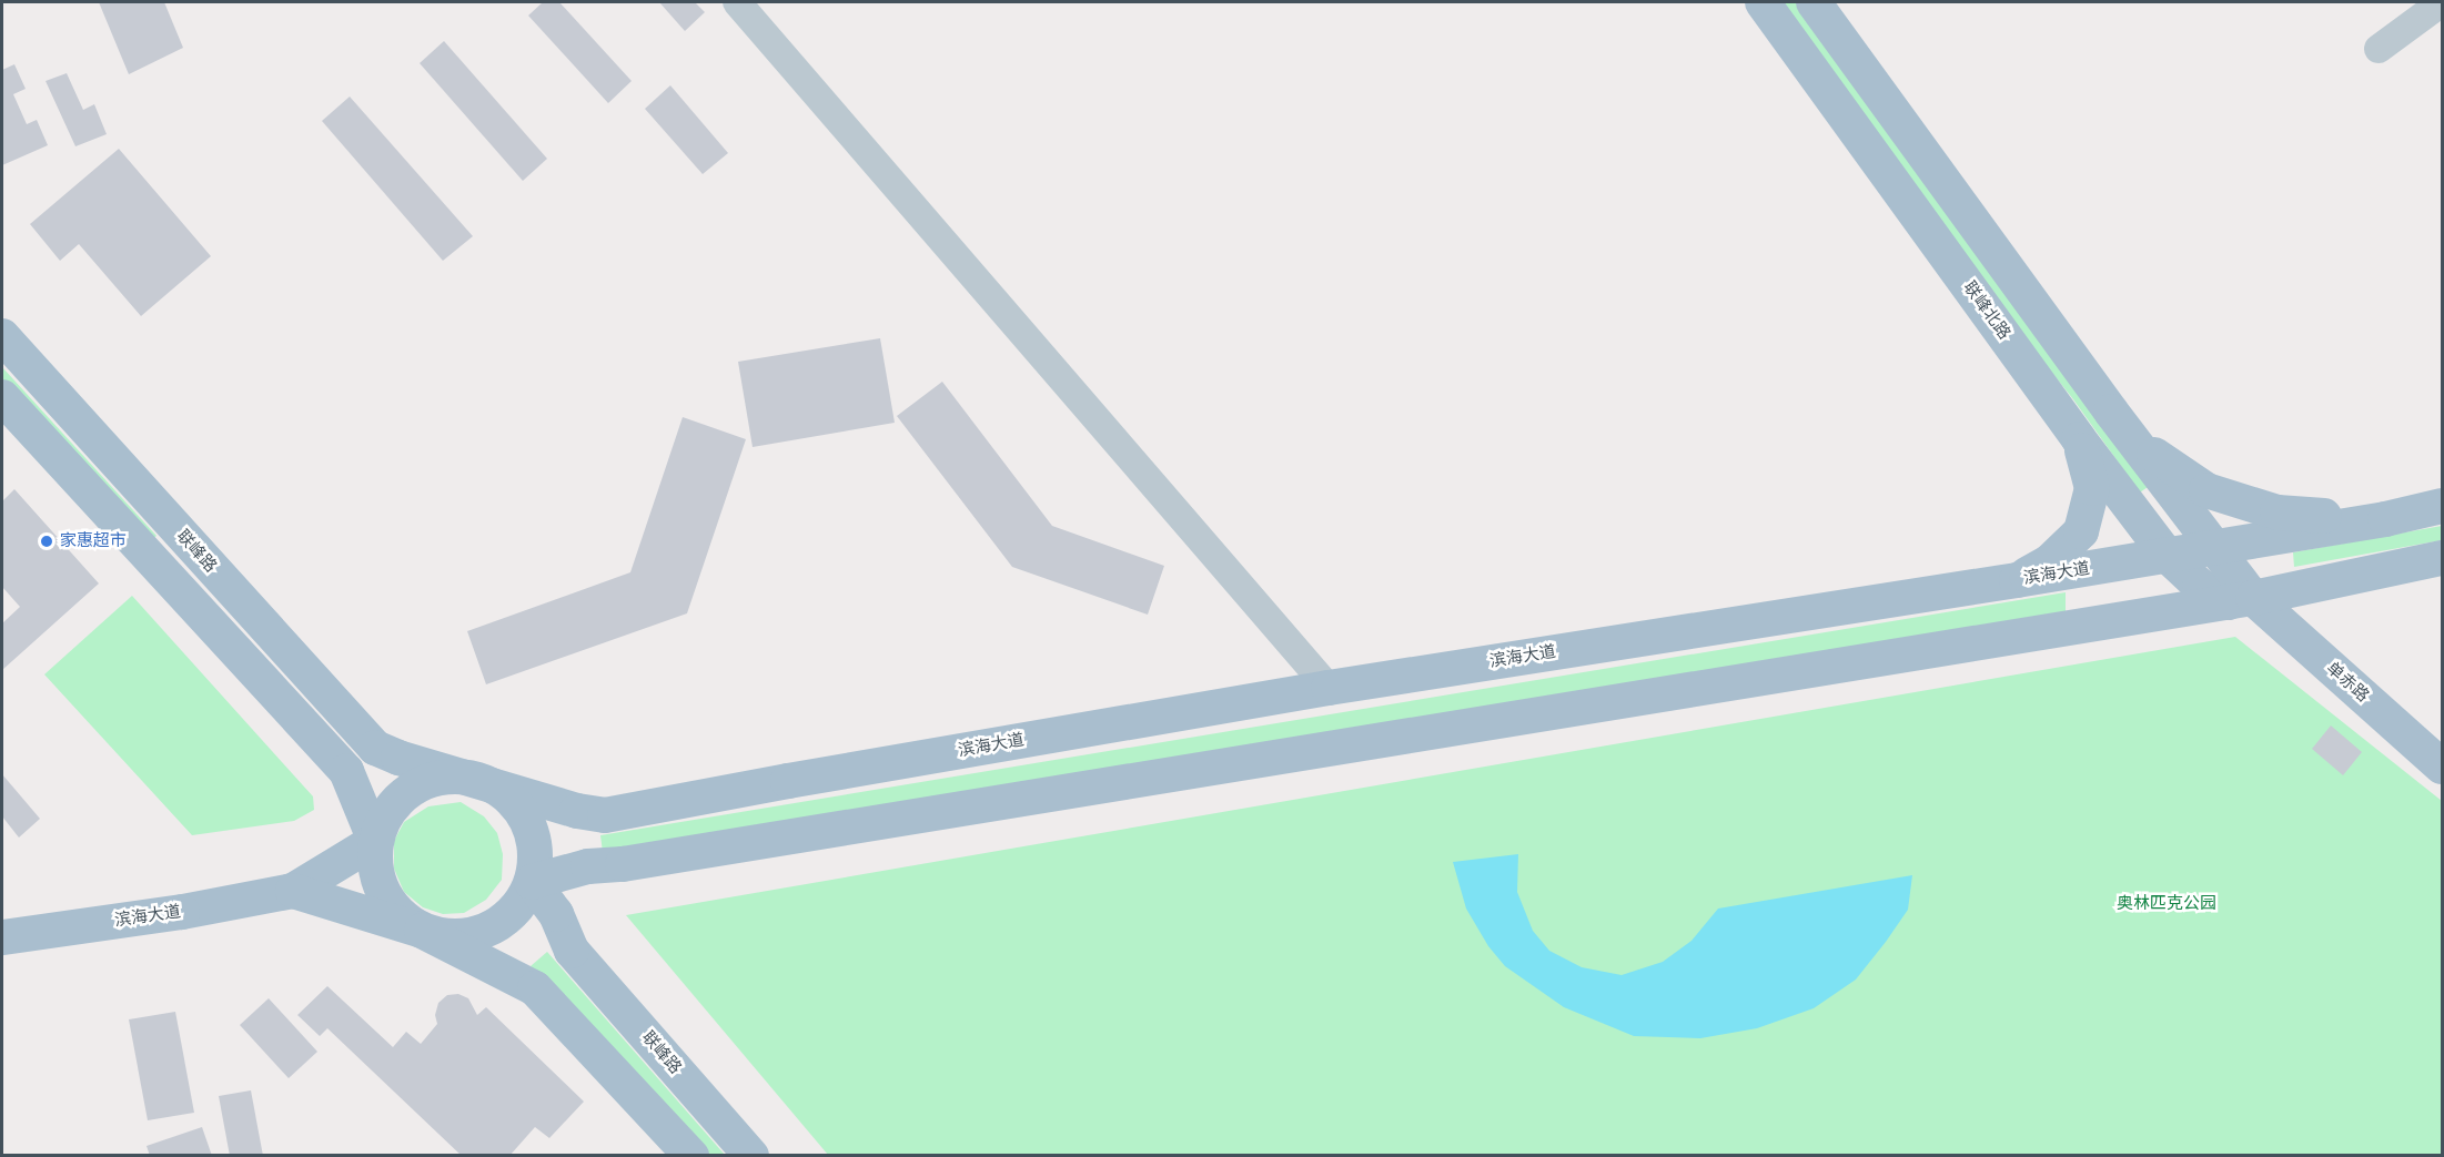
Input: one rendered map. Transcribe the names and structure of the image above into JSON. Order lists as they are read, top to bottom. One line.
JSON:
{"streets":{"main road":["联峰北路","联峰路","滨海大道","单赤路"]},"crossings":[["联峰北路","滨海大道"],["联峰北路","单赤路"],["联峰路","滨海大道"]],"parks":["奥林匹克公园"],"places":["家惠超市"]}
